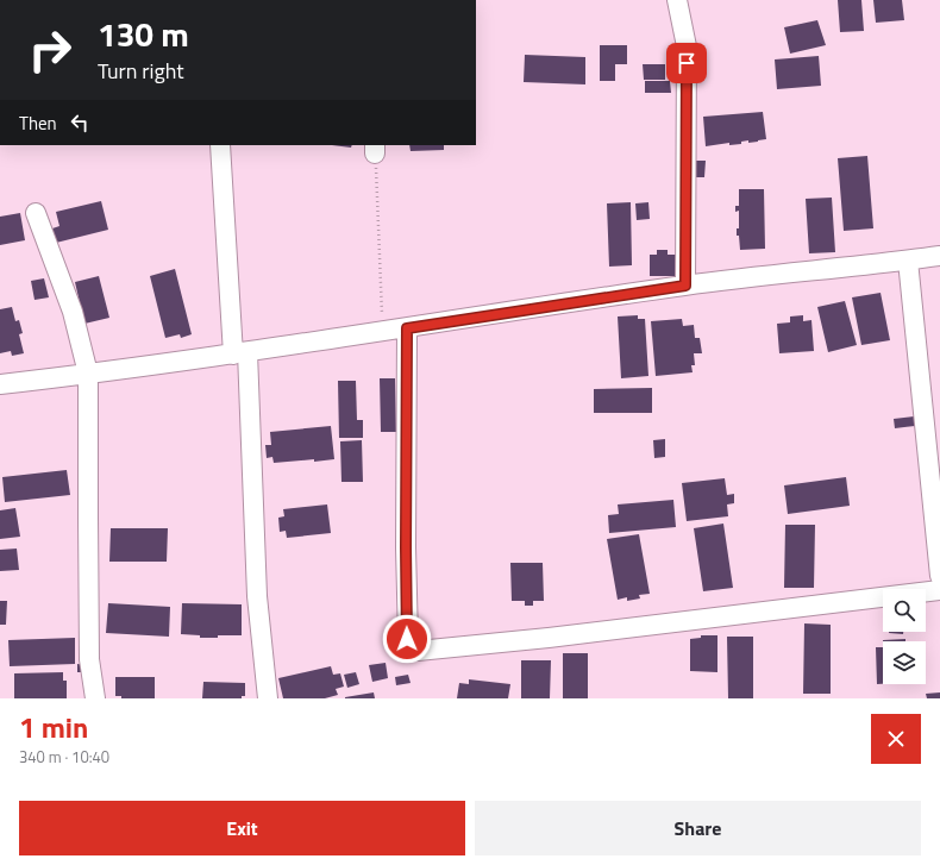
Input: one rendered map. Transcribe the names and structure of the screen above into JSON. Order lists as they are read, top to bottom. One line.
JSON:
{"page":{"turn":["130 m","Turn right"],"then":"Then","heading":["1 min","340 m · 10:40"],"buttons":["Exit","Share"]}}
